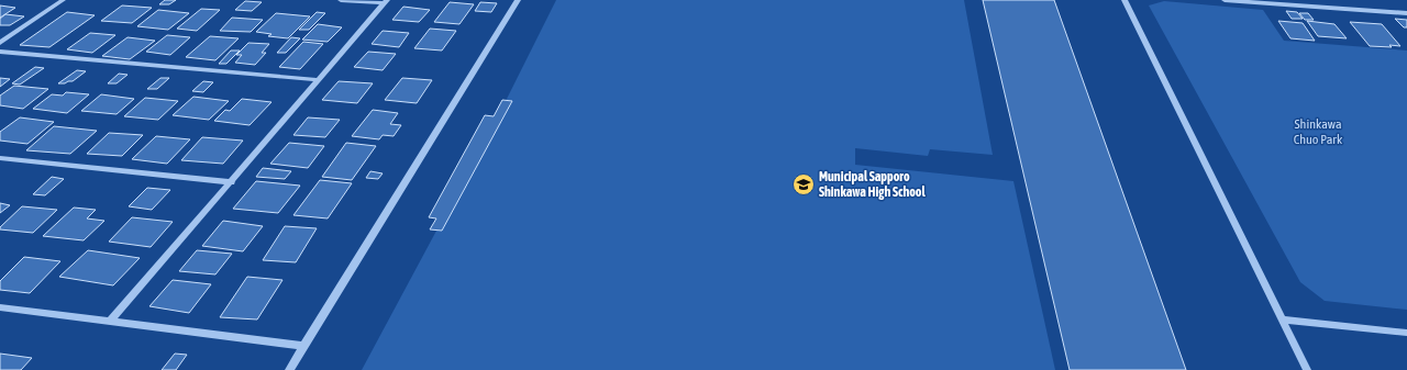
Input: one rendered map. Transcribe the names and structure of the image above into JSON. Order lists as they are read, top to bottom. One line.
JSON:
{"parks":["Shinkawa Chuo Park"],"places":{"school or university":["Municipal Sapporo Shinkawa High School"]}}
